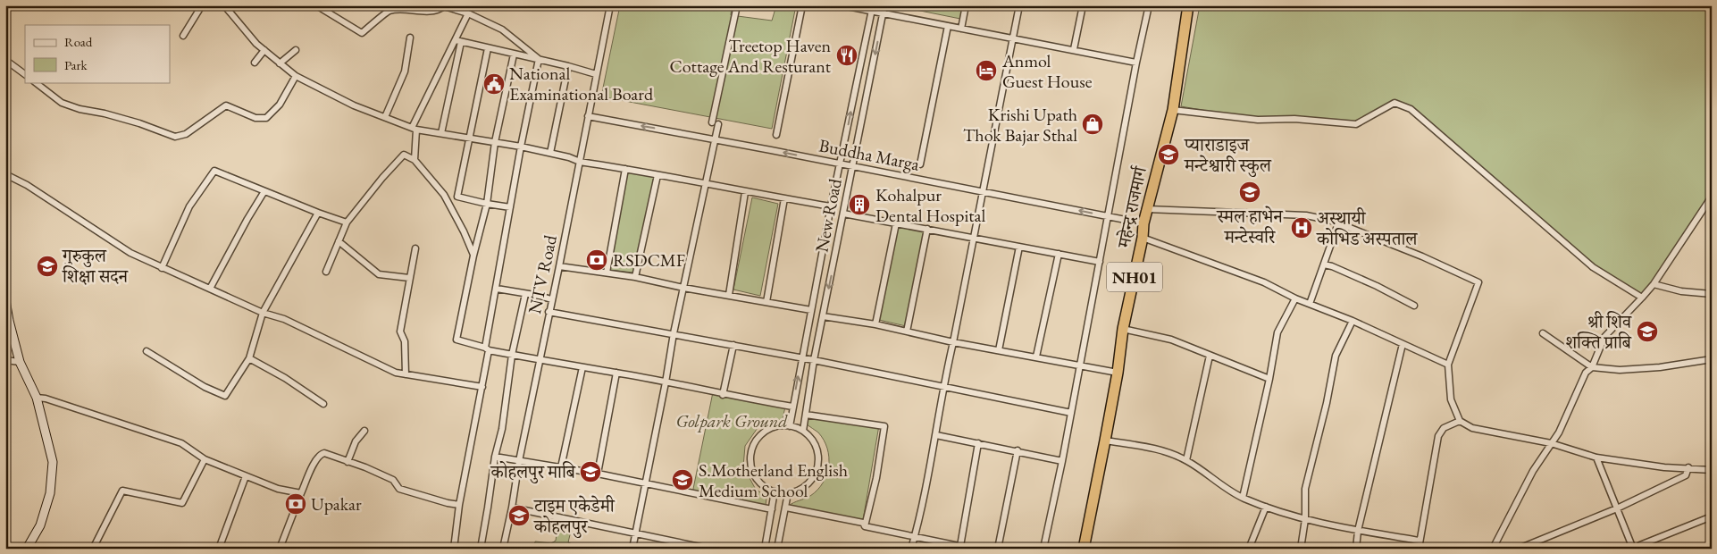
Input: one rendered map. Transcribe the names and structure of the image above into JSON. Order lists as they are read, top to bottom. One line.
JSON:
{"streets":{"highway":["महेन्द्र राजमार्ग","NH01"],"street":["Buddha Marga","New Road","NTV Road"]},"crossings":[["Buddha Marga","महेन्द्र राजमार्ग"],["Buddha Marga","New Road"],["Buddha Marga","NTV Road"]],"parks":["Golpark Ground"],"places":{"restaurant":["Treetop Haven Cottage And Resturant"],"hotel":["Anmol Guest House"],"public building":["National Examinational Board"],"shop":["Krishi Upath Thok Bajar Sthal"],"school or university":["प्याराडाइज मन्टेश्वारी स्कुल","स्मल हाभेन मन्टेस्वरि","गुरुकुल शिक्षा सदन","श्री शिव शक्ति प्राबि","कोहलपुर माबि","S.Motherland English Medium School","टाइम एकेडेमी कोहलपुर"],"building":["Kohalpur Dental Hospital"],"hospital":["अस्थायी कोभिड अस्पताल"],"bank":["RSDCMF","Upakar"]},"legend":["Road","Park"]}
